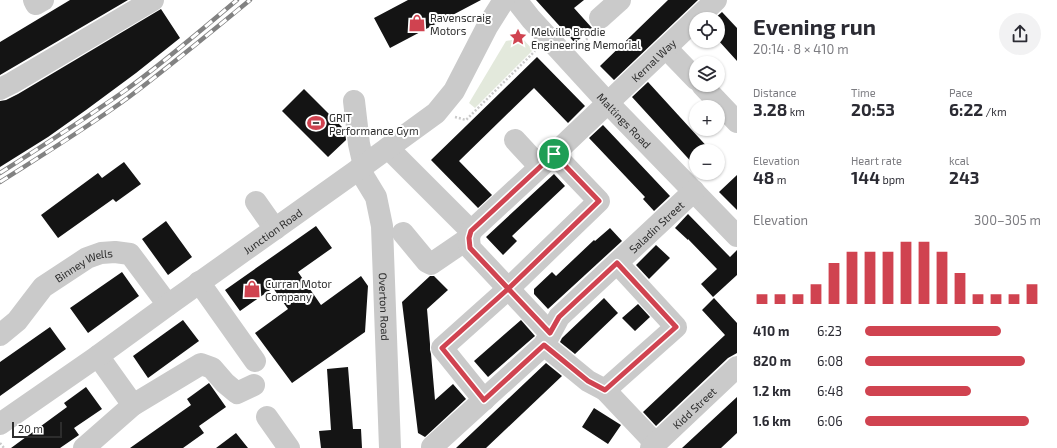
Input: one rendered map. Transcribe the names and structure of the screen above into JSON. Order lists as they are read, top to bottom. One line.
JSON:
{"streets":{"street":["Kernal Way","Maltings Road","Saladin Street","Junction Road","Binney Wells","Overton Road","Kidd Street"]},"crossings":[["Kernal Way","Maltings Road"],["Maltings Road","Saladin Street"],["Junction Road","Binney Wells"],["Junction Road","Overton Road"]],"places":{"shop":["Ravenscraig Motors","Curran Motor Company"],"place":["Melville Brodie Engineering Memorial"],"sports":["GRIT Performance Gym"]},"scale_bar":"20 m","page":{"heading":["Evening run","20:14 · 8 × 410 m"],"map_buttons":["+","−"],"stats":[["Distance","3.28 km"],["Time","20:53"],["Pace","6:22 /km"],["Elevation","48 m"],["Heart rate","144 bpm"],["kcal","243"]],"chart":["Elevation","300–305 m"],"list":[{"name":"410 m","note":"6:23"},{"name":"820 m","note":"6:08"},{"name":"1.2 km","note":"6:48"},{"name":"1.6 km","note":"6:06"}],"scale":"20 m"}}
